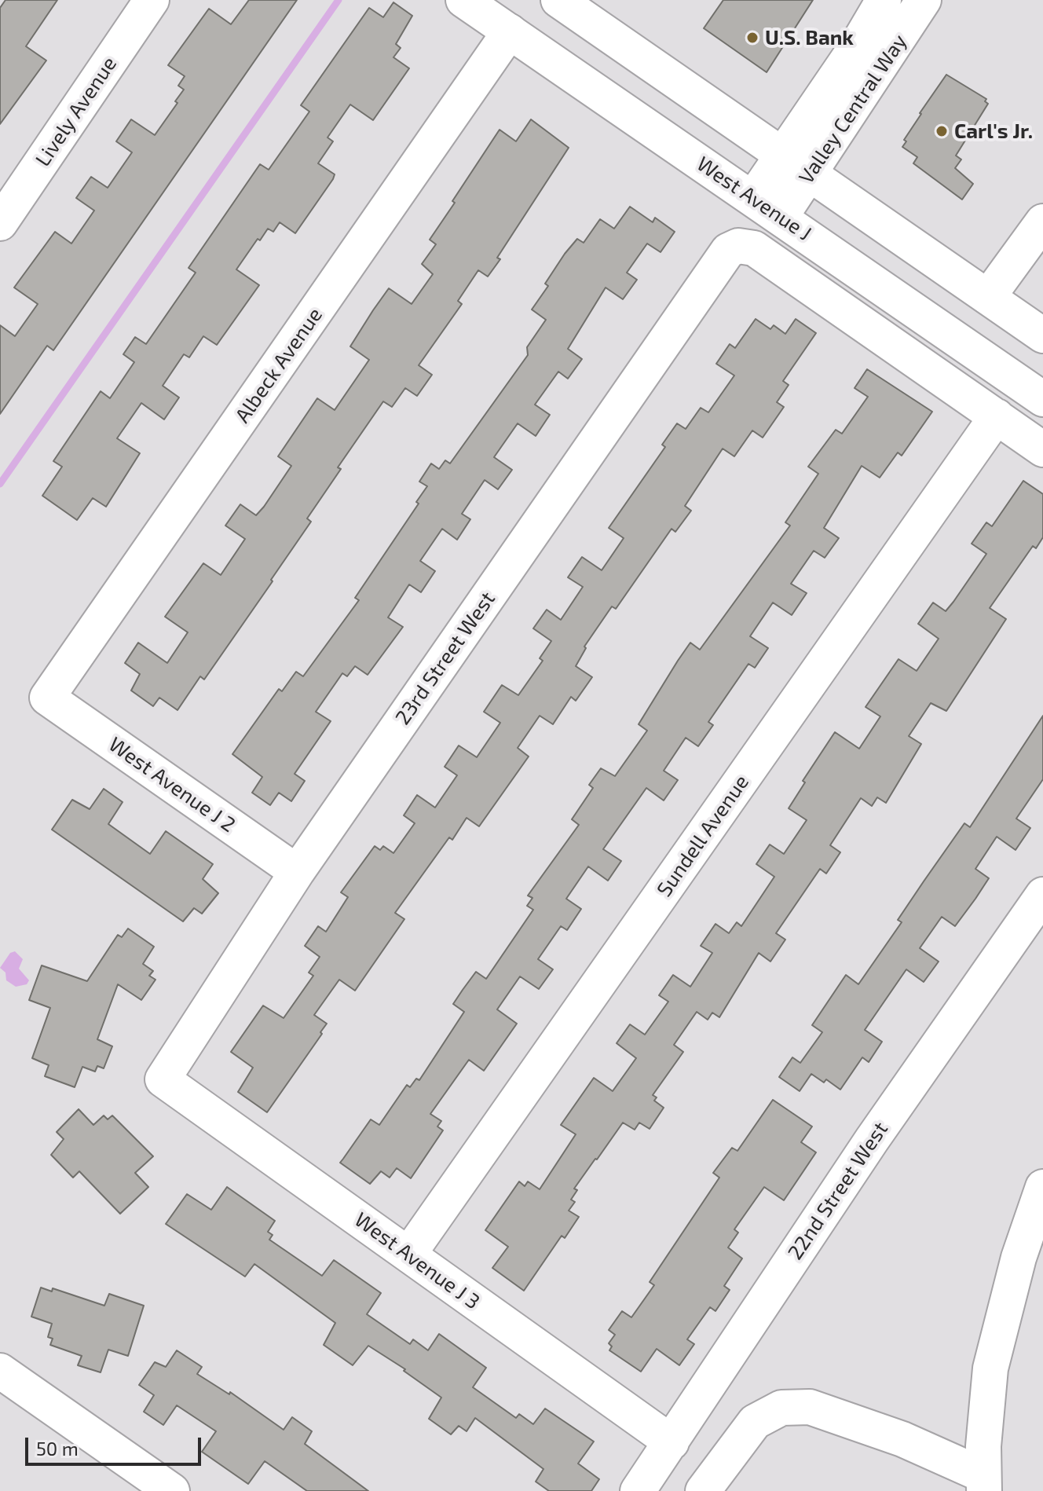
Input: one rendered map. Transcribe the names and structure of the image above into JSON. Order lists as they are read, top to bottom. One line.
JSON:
{"streets":{"street":["Valley Central Way","Lively Avenue","West Avenue J","Albeck Avenue","23rd Street West","West Avenue J 2","Sundell Avenue","22nd Street West","West Avenue J 3"]},"crossings":[["Valley Central Way","West Avenue J"],["West Avenue J","Albeck Avenue"],["West Avenue J","23rd Street West"],["West Avenue J","Sundell Avenue"],["Albeck Avenue","West Avenue J 2"],["23rd Street West","West Avenue J 2"],["23rd Street West","West Avenue J 3"],["Sundell Avenue","West Avenue J 3"],["22nd Street West","West Avenue J 3"]],"places":["U.S. Bank","Carl's Jr."],"scale_bar":"50 m"}
